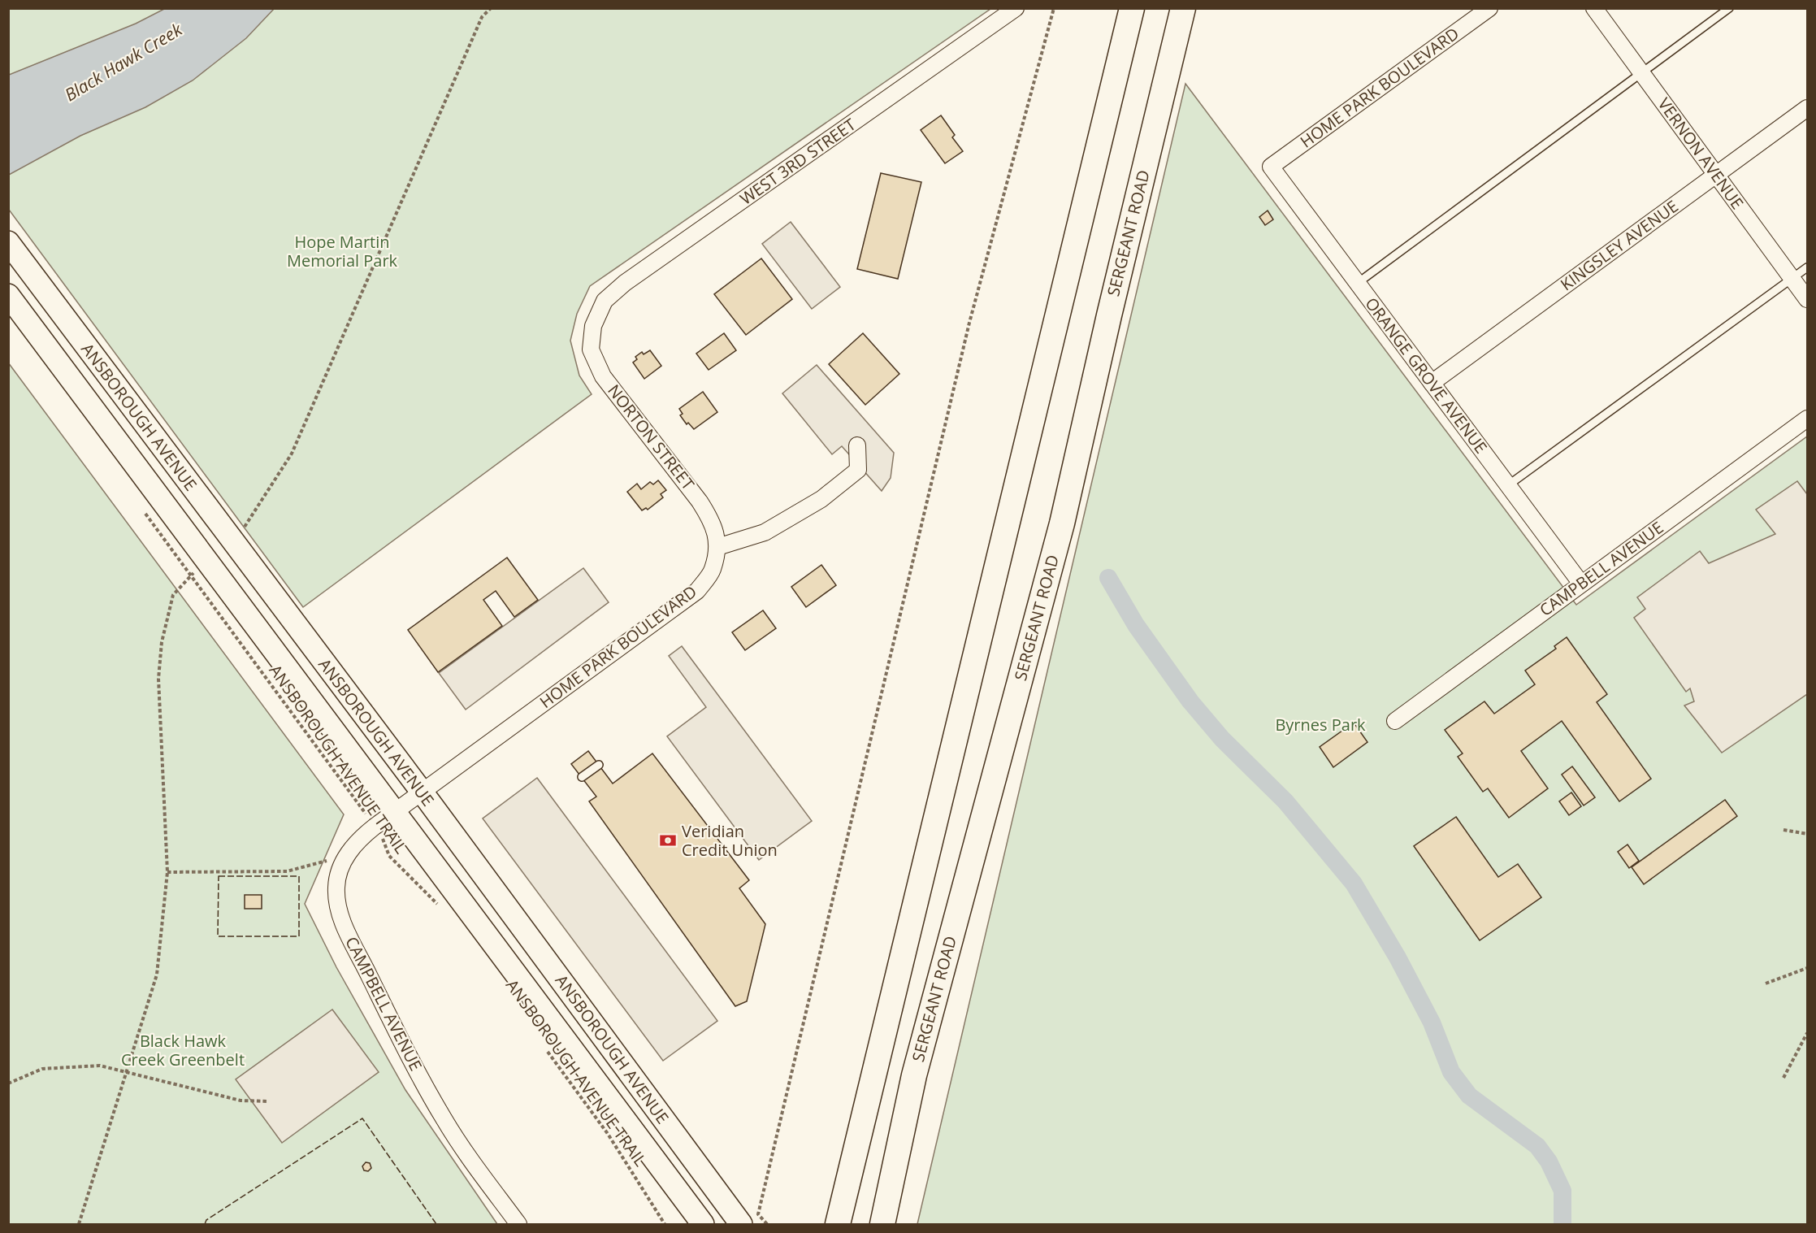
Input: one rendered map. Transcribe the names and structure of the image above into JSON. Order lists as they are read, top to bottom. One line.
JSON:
{"streets":{"main road":["SERGEANT ROAD","ANSBOROUGH AVENUE"],"street":["HOME PARK BOULEVARD","VERNON AVENUE","WEST 3RD STREET","KINGSLEY AVENUE","ORANGE GROVE AVENUE","NORTON STREET","CAMPBELL AVENUE"],"path":["ANSBOROUGH AVENUE TRAIL"]},"crossings":[["HOME PARK BOULEVARD","ORANGE GROVE AVENUE"],["HOME PARK BOULEVARD","ANSBOROUGH AVENUE"],["HOME PARK BOULEVARD","NORTON STREET"],["HOME PARK BOULEVARD","CAMPBELL AVENUE"],["VERNON AVENUE","KINGSLEY AVENUE"],["WEST 3RD STREET","NORTON STREET"],["KINGSLEY AVENUE","ORANGE GROVE AVENUE"],["ORANGE GROVE AVENUE","CAMPBELL AVENUE"],["ANSBOROUGH AVENUE","CAMPBELL AVENUE"],["CAMPBELL AVENUE","ANSBOROUGH AVENUE TRAIL"]],"water":["Black Hawk Creek"],"parks":["Hope Martin Memorial Park","Byrnes Park","Black Hawk Creek Greenbelt"],"places":{"bank":["Veridian Credit Union"]}}
